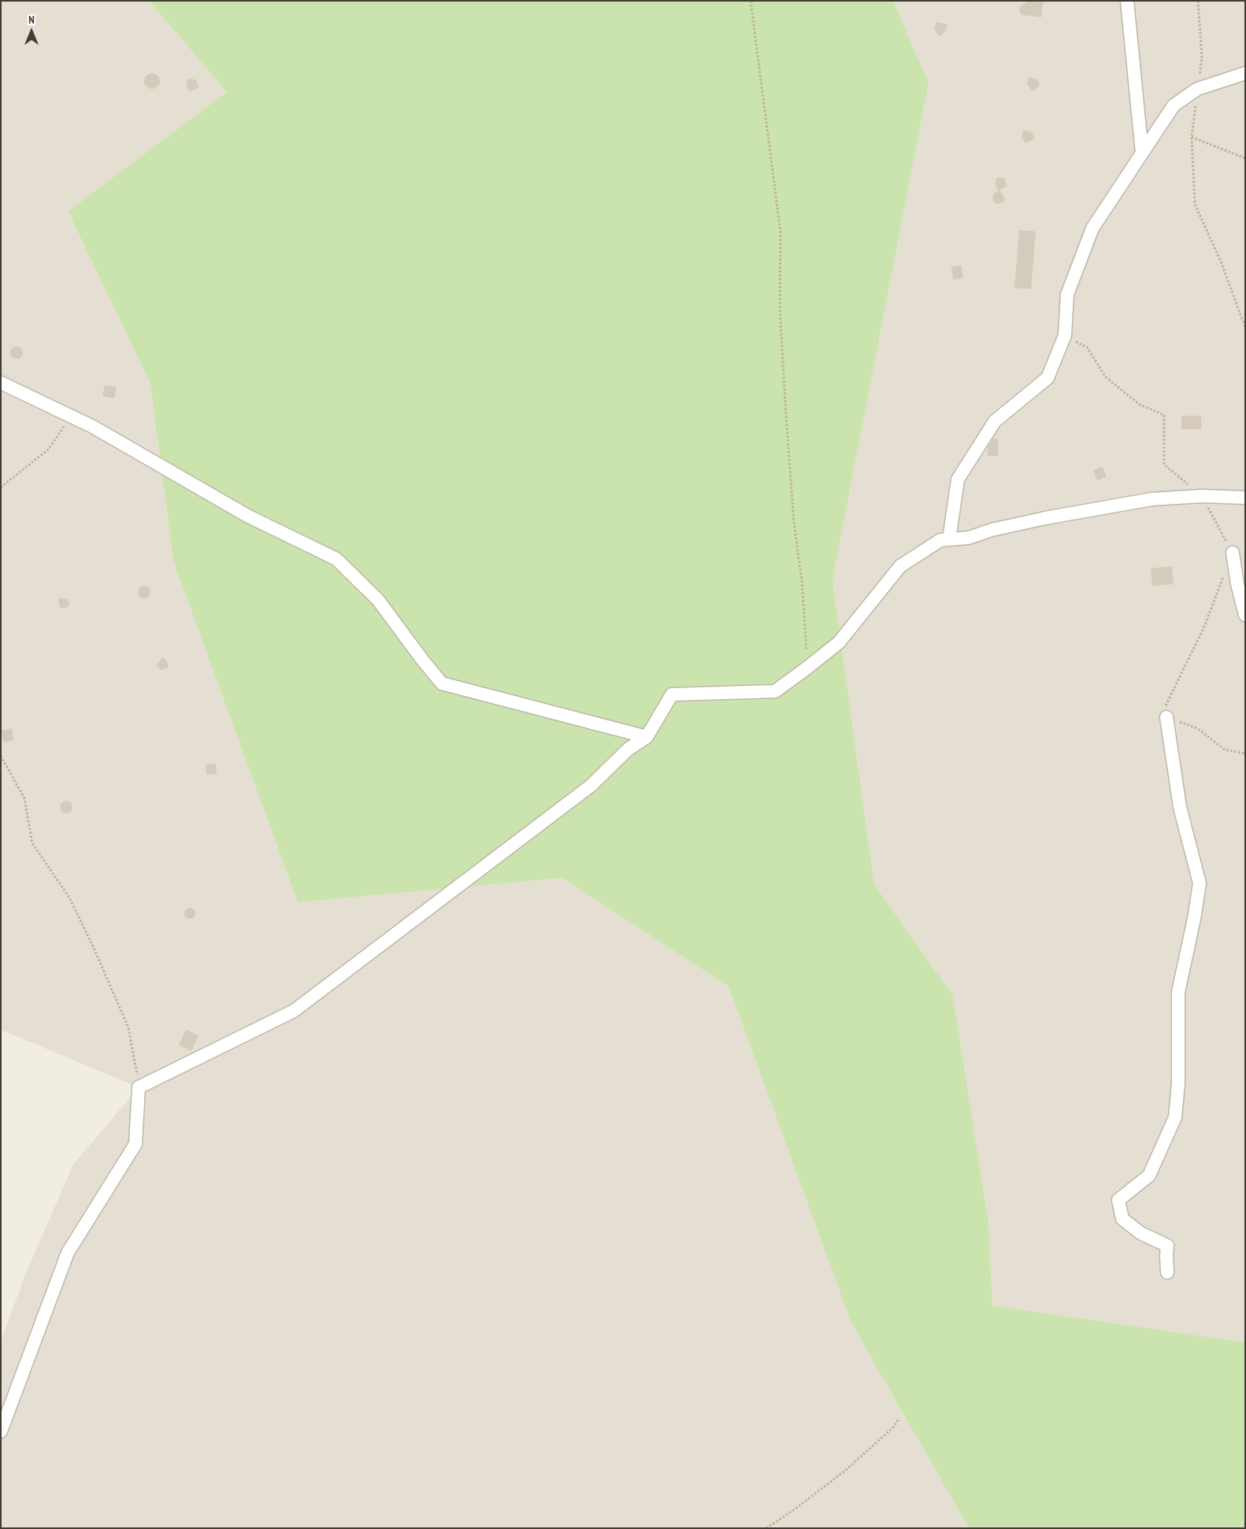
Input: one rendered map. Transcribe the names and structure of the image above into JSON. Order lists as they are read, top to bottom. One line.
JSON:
{"north":"top"}
